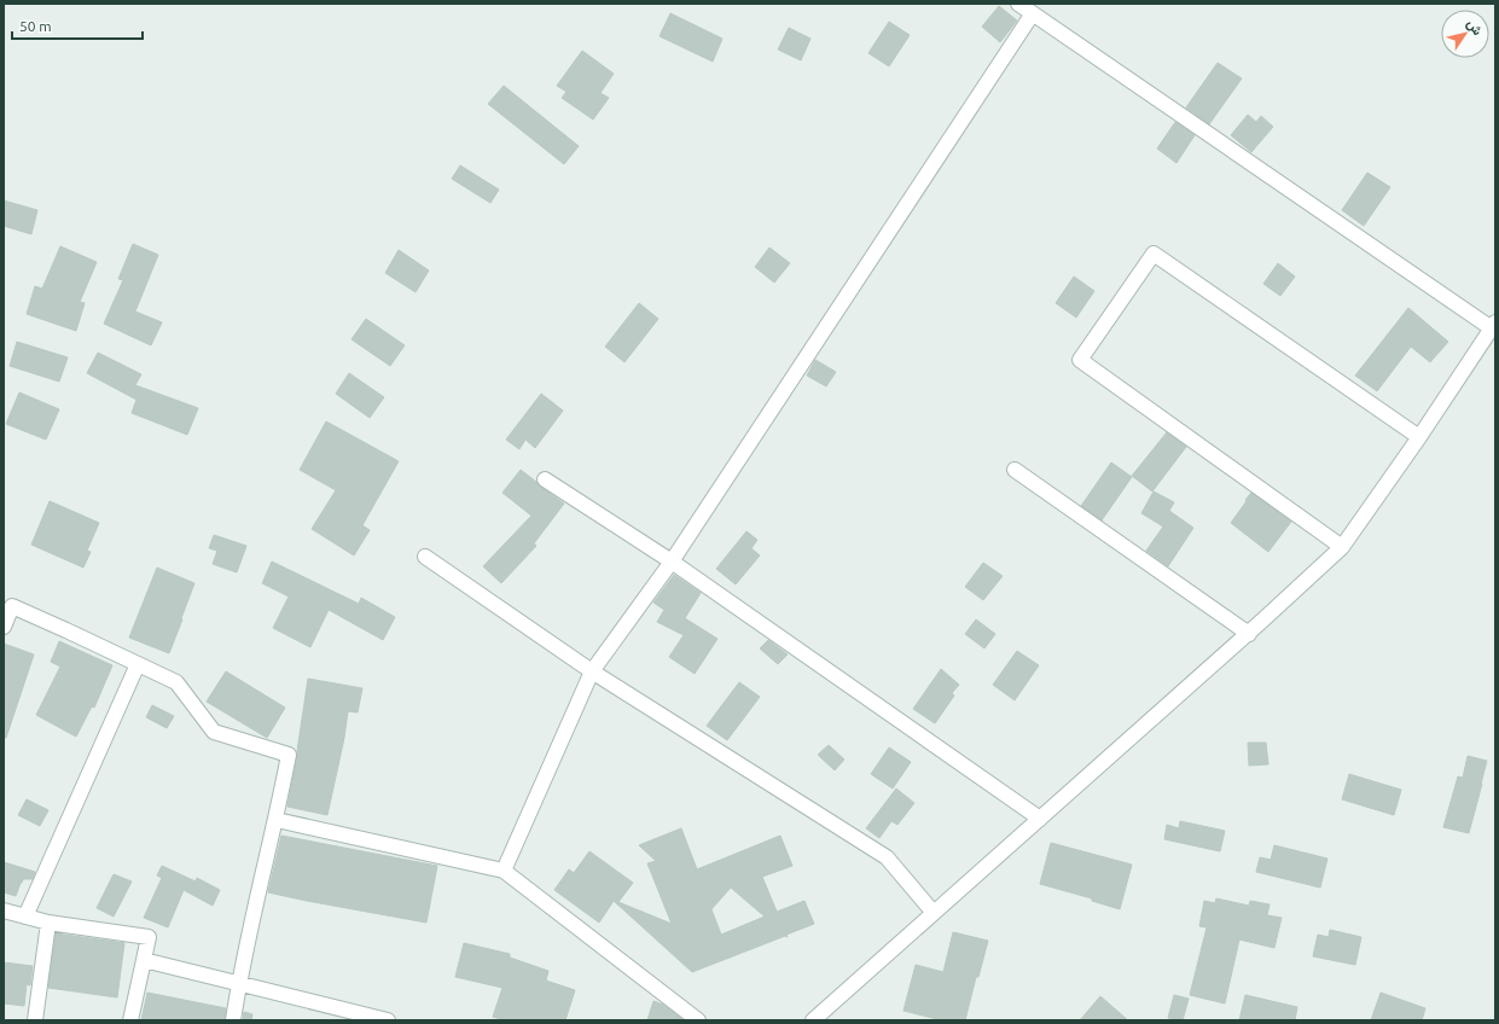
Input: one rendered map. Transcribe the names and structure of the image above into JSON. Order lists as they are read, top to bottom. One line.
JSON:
{"scale_bar":"50 m","north":"top right"}
